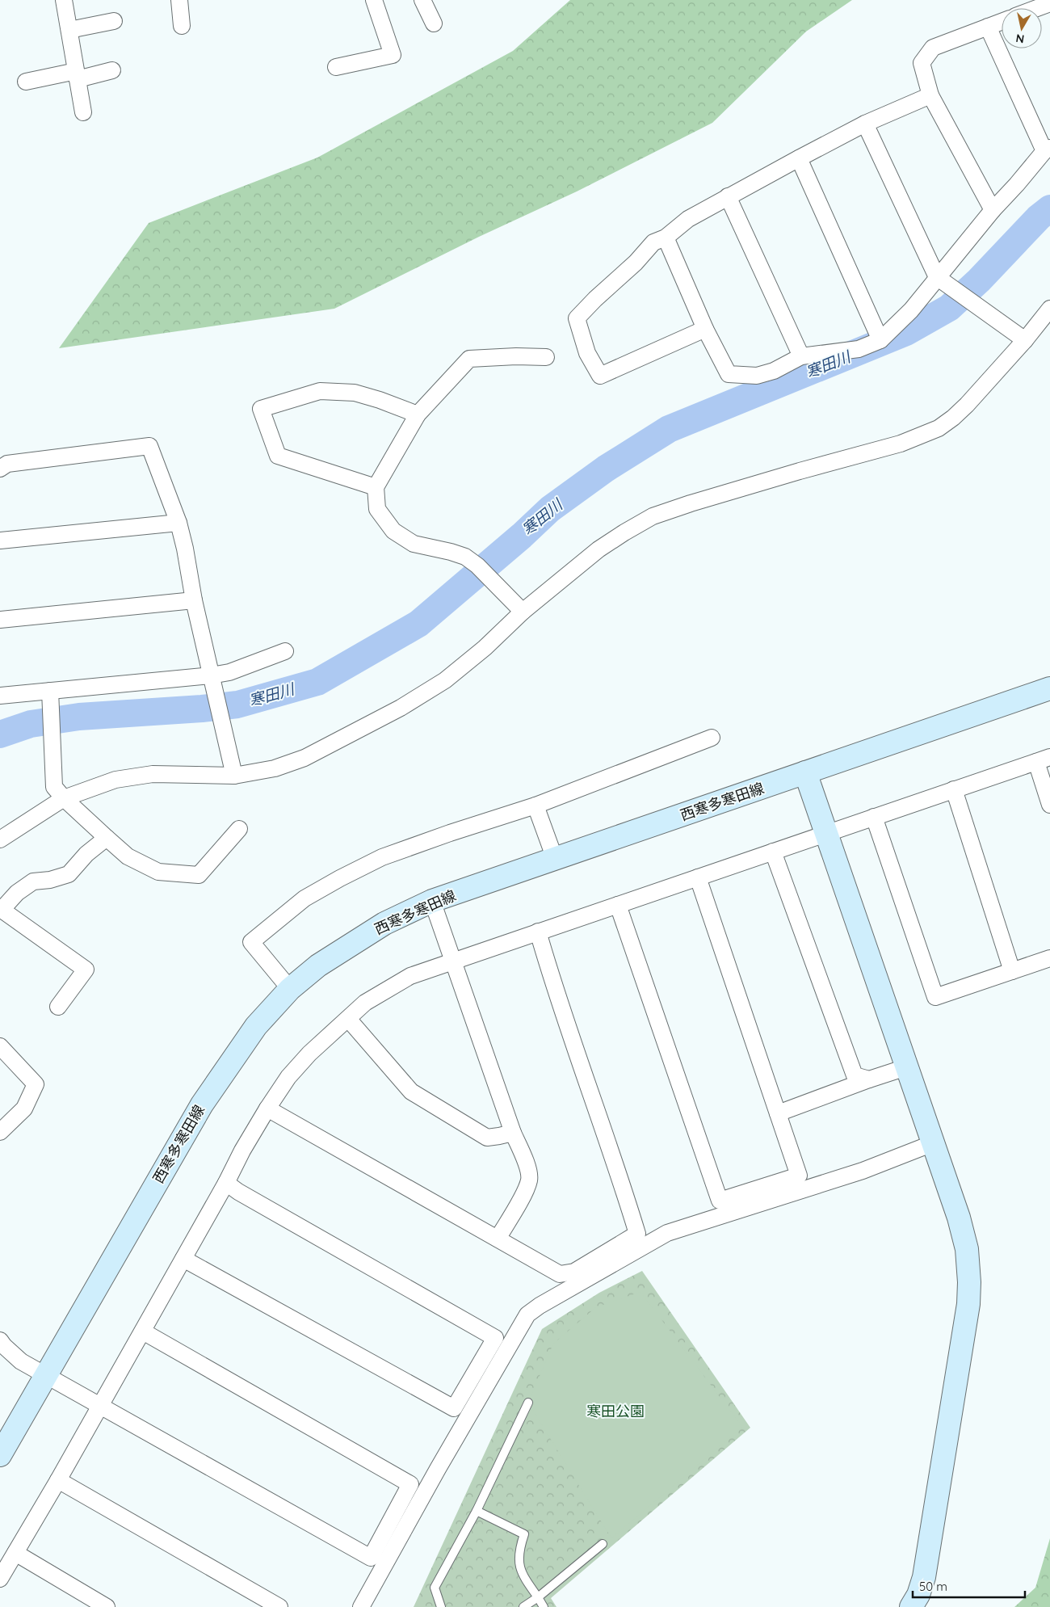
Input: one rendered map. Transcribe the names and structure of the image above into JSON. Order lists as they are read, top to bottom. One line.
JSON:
{"streets":{"main road":["西寒多寒田線"]},"water":["寒田川"],"parks":["寒田公園"],"scale_bar":"50 m","north":"bottom"}
